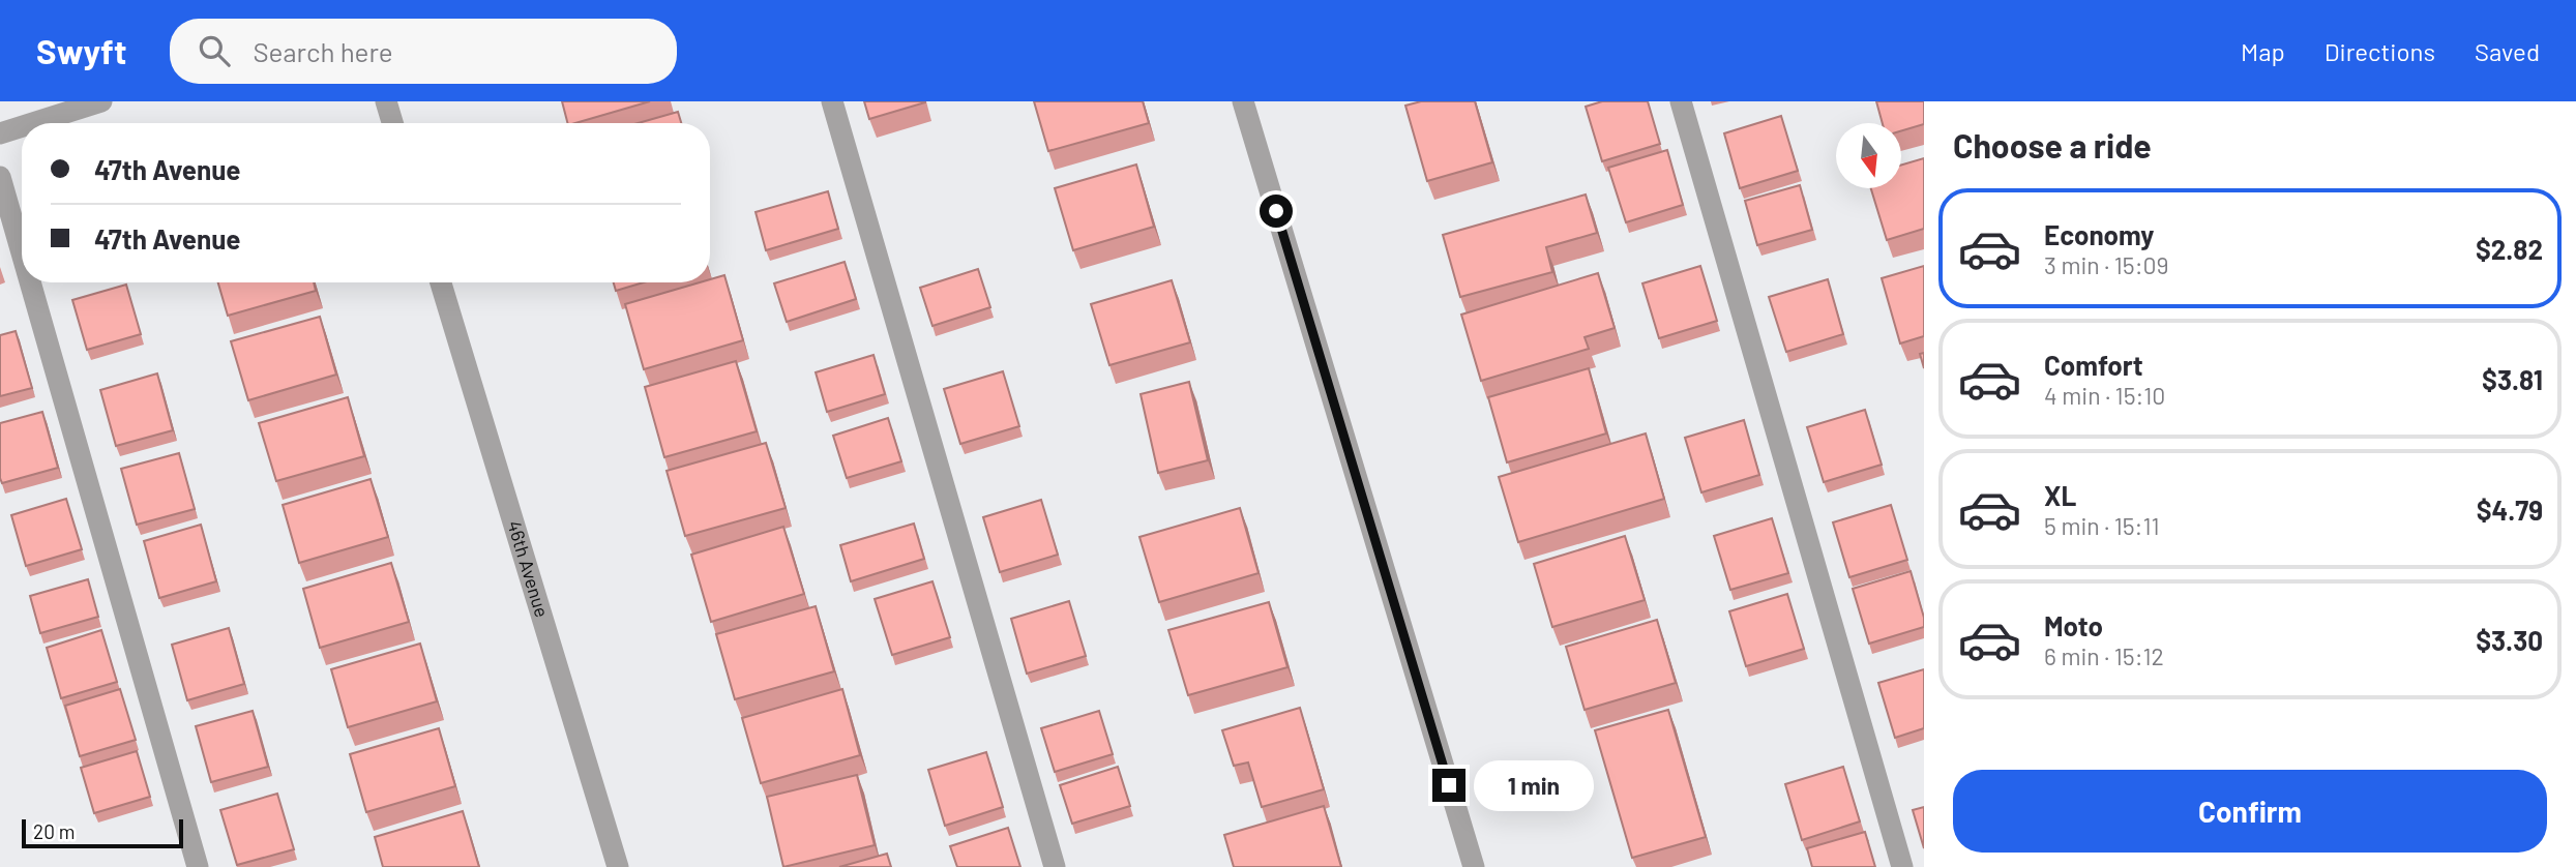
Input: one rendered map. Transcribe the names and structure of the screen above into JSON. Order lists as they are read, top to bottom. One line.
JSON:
{"streets":{"street":["46th Avenue"]},"scale_bar":"20 m","north":"bottom","page":{"header":"Swyft","search":"Search here","nav":["Map","Directions","Saved"],"heading":"Choose a ride","banner":["47th Avenue","47th Avenue"],"list":[{"name":"Economy","note":"3 min · 15:09","value":"$2.82"},{"name":"Comfort","note":"4 min · 15:10","value":"$3.81"},{"name":"XL","note":"5 min · 15:11","value":"$4.79"},{"name":"Moto","note":"6 min · 15:12","value":"$3.30"}],"buttons":"Confirm","bubble":"1 min","scale":"20 m"}}
